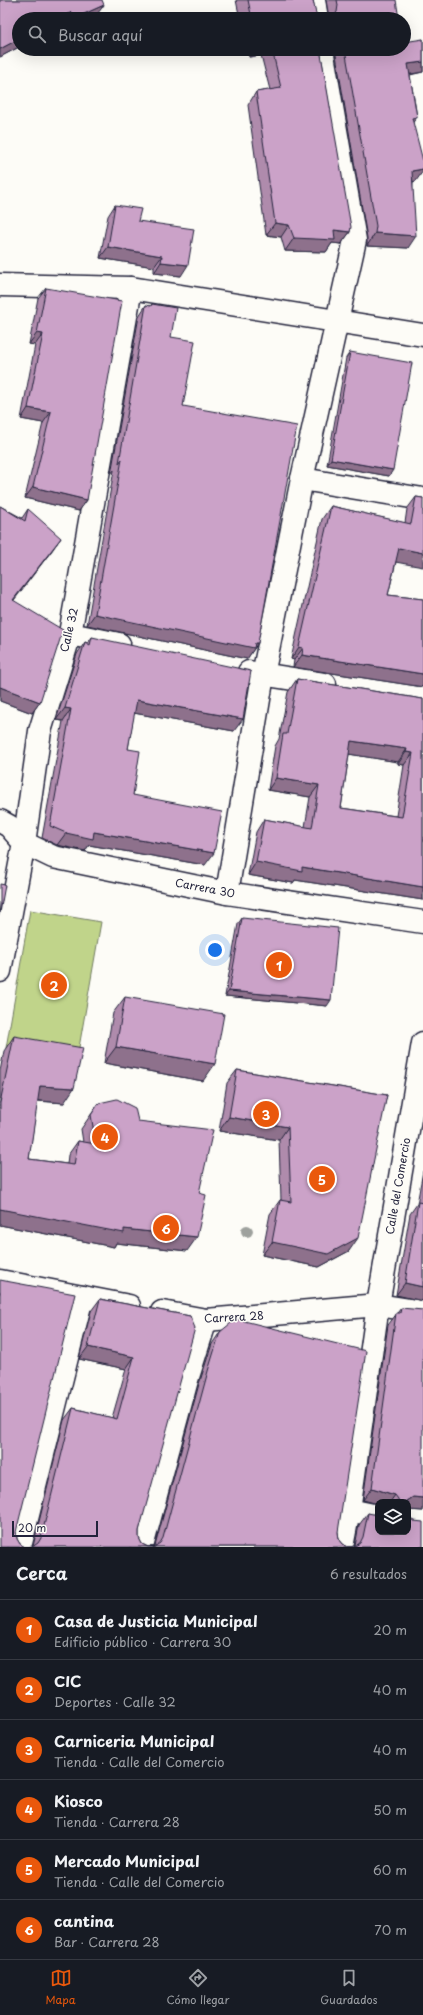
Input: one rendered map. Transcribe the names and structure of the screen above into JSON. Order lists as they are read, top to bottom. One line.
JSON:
{"streets":{"street":["Calle 32","Carrera 30","Calle del Comercio","Carrera 28"]},"crossings":[["Calle 32","Carrera 30"],["Calle del Comercio","Carrera 28"]],"scale_bar":"20 m","page":{"search":"Buscar aquí","pins":["1","2","3","4","5","6"],"scale":"20 m","heading":["Cerca","6 resultados"],"list":[{"mark":"1","name":"Casa de Justicia Municipal","note":"Edificio público · Carrera 30","value":"20 m"},{"mark":"2","name":"CIC","note":"Deportes · Calle 32","value":"40 m"},{"mark":"3","name":"Carniceria Municipal","note":"Tienda · Calle del Comercio","value":"40 m"},{"mark":"4","name":"Kiosco","note":"Tienda · Carrera 28","value":"50 m"},{"mark":"5","name":"Mercado Municipal","note":"Tienda · Calle del Comercio","value":"60 m"},{"mark":"6","name":"cantina","note":"Bar · Carrera 28","value":"70 m"}],"nav":["Mapa","Cómo llegar","Guardados"]}}
